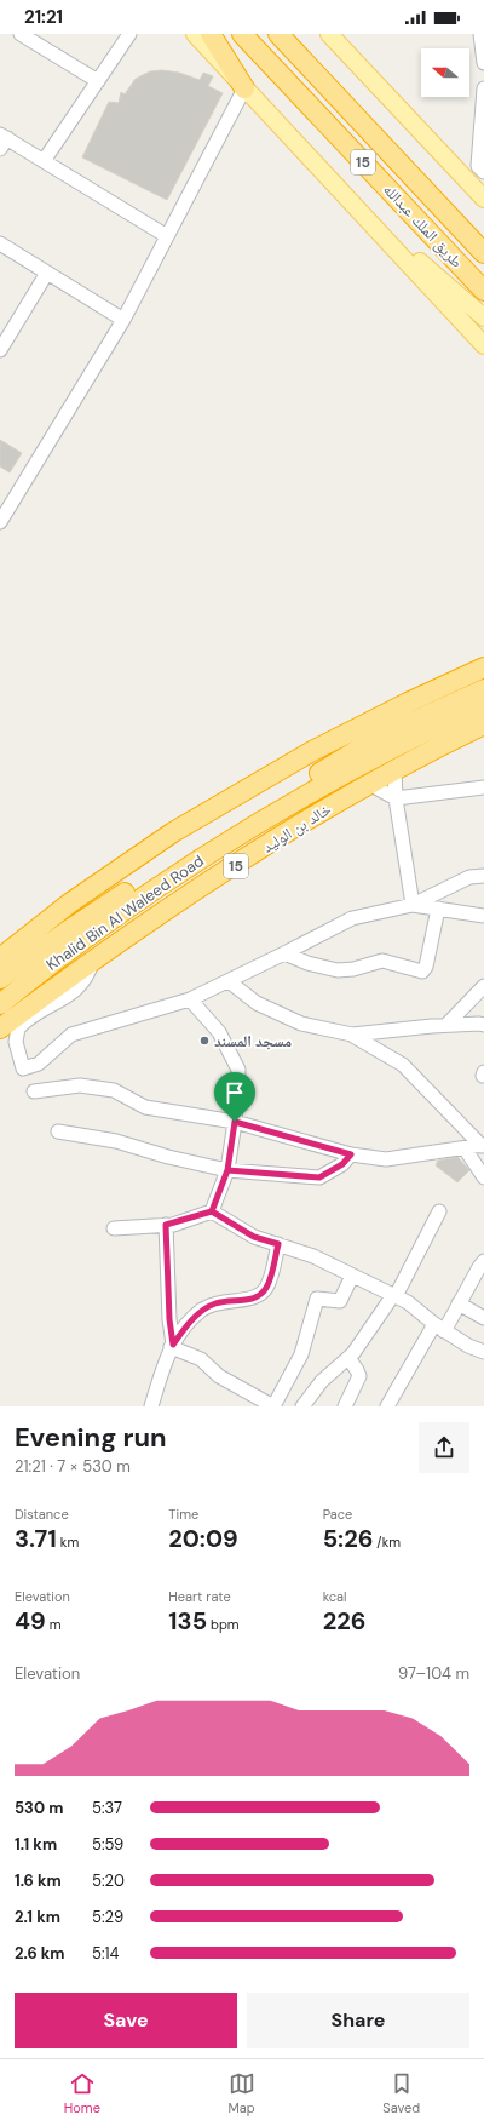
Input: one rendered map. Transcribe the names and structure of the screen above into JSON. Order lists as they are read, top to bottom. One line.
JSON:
{"streets":{"highway":["15","طريق الملك عبدالله","خالد بن الوليد","Khalid Bin Al Waleed Road"]},"places":["مسجد المسند"],"north":"left","page":{"status":"21:21","heading":["Evening run","21:21 · 7 × 530 m"],"stats":[["Distance","3.71 km"],["Time","20:09"],["Pace","5:26 /km"],["Elevation","49 m"],["Heart rate","135 bpm"],["kcal","226"]],"chart":["Elevation","97–104 m"],"list":[{"name":"530 m","note":"5:37"},{"name":"1.1 km","note":"5:59"},{"name":"1.6 km","note":"5:20"},{"name":"2.1 km","note":"5:29"},{"name":"2.6 km","note":"5:14"}],"buttons":["Save","Share"],"tabs":["Home","Map","Saved"]}}
